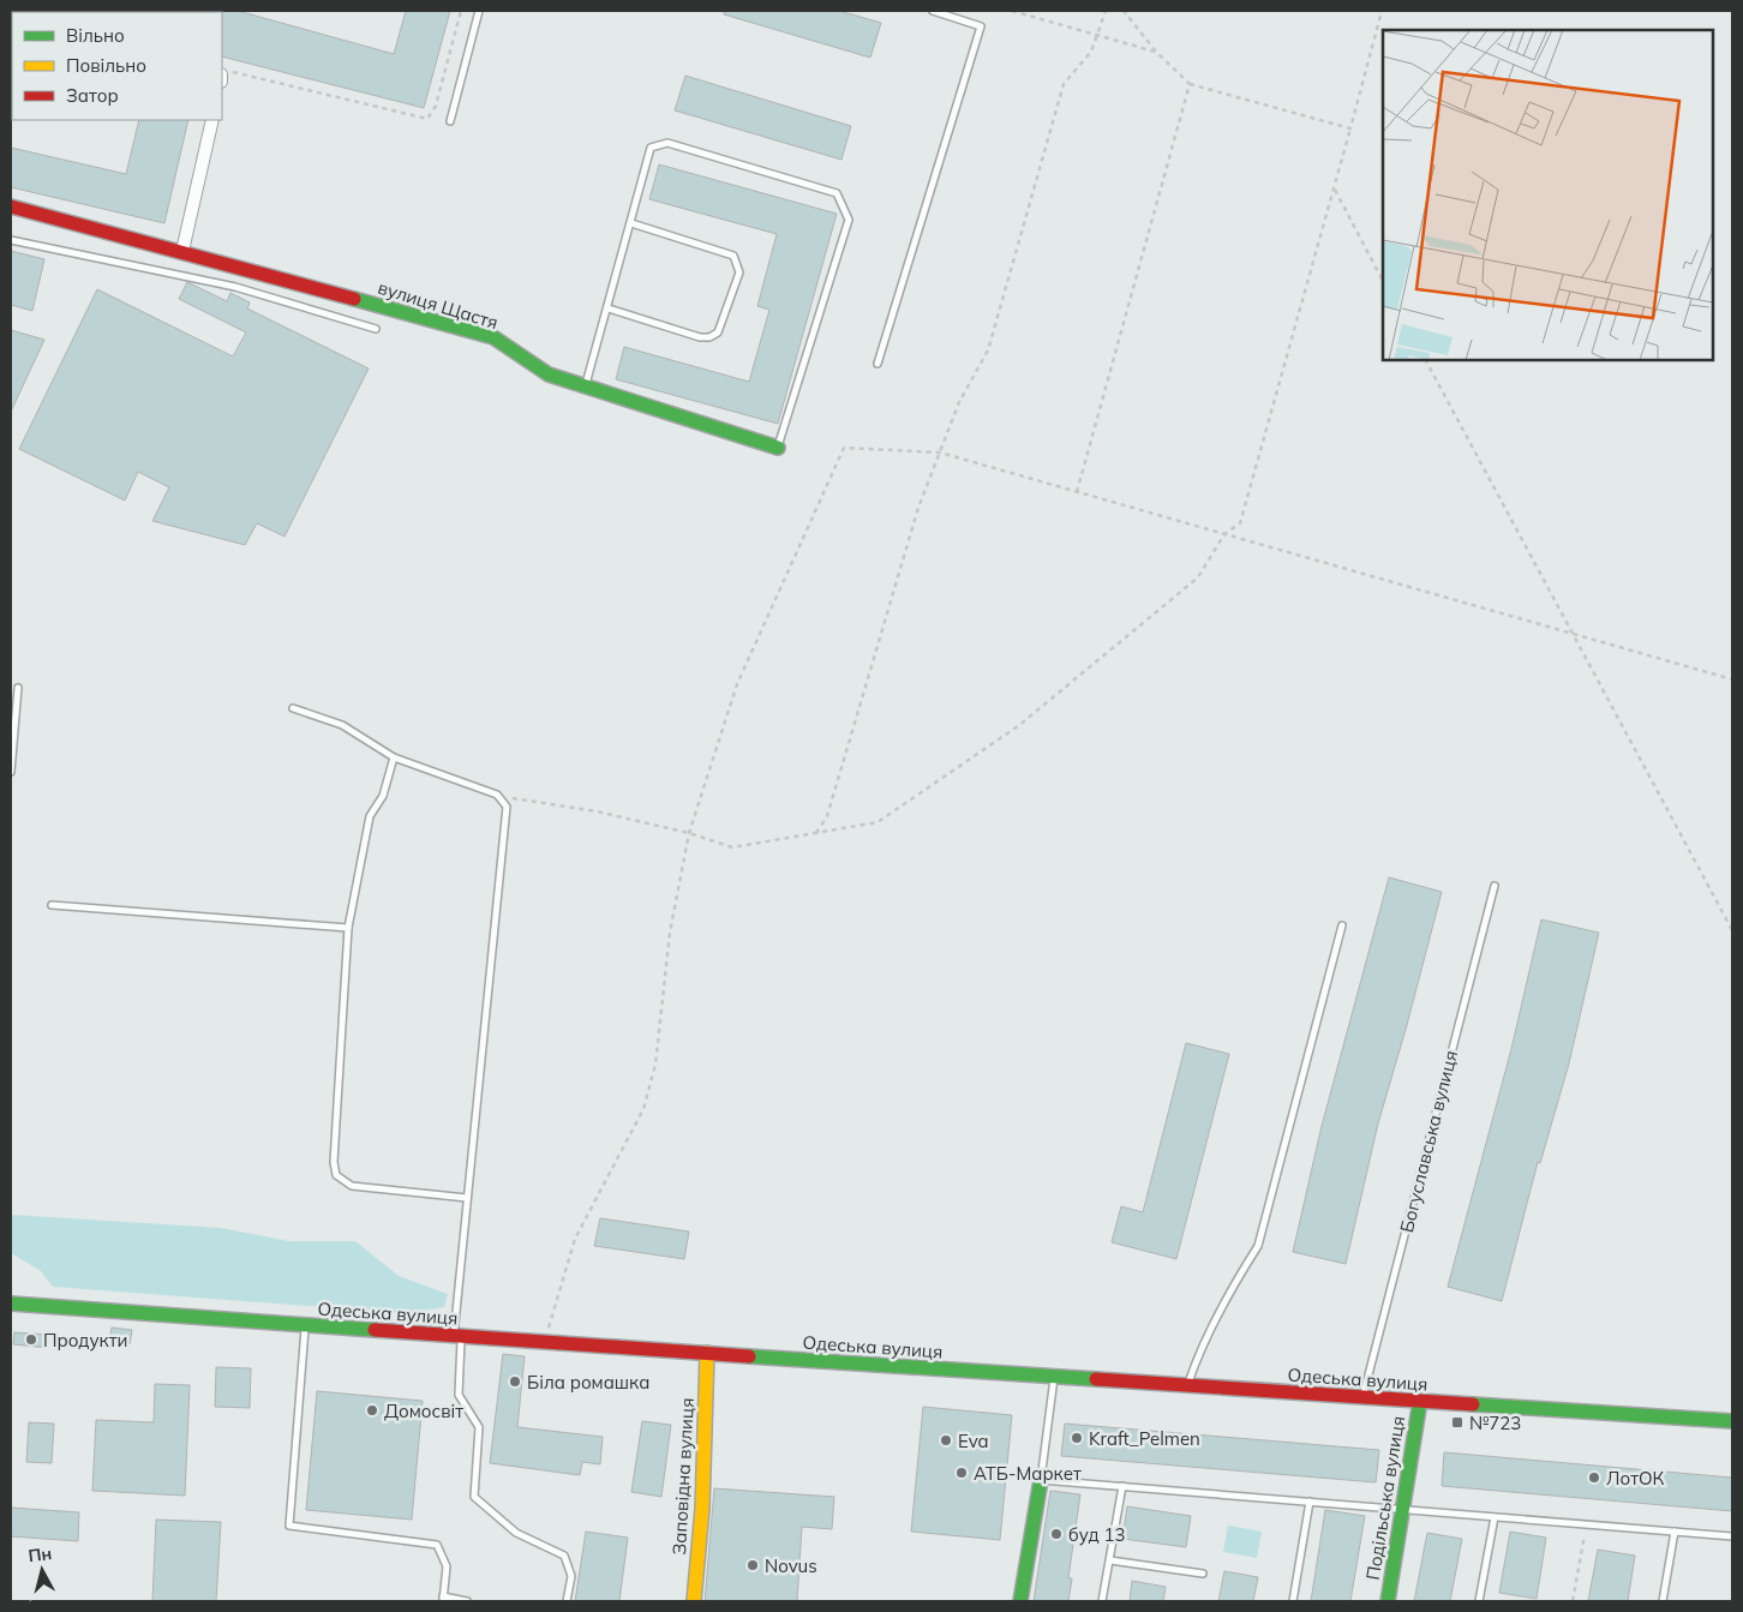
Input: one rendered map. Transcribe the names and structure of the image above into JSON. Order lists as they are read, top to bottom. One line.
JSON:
{"streets":{"street":["вулиця Щастя","Одеська вулиця","Заповідна вулиця","Подільська вулиця"],"lane":["Богуславська вулиця"]},"crossings":[["Богуславська вулиця","Одеська вулиця"],["Одеська вулиця","Заповідна вулиця"],["Одеська вулиця","Подільська вулиця"]],"places":{"other":["Продукти","Біла ромашка","Домосвіт","Kraft_Pelmen","Eva","АТБ-Маркет","ЛотОК","буд 13","Novus"],"transit":["№723"]},"legend":["Вільно","Повільно","Затор"],"north":"top"}
